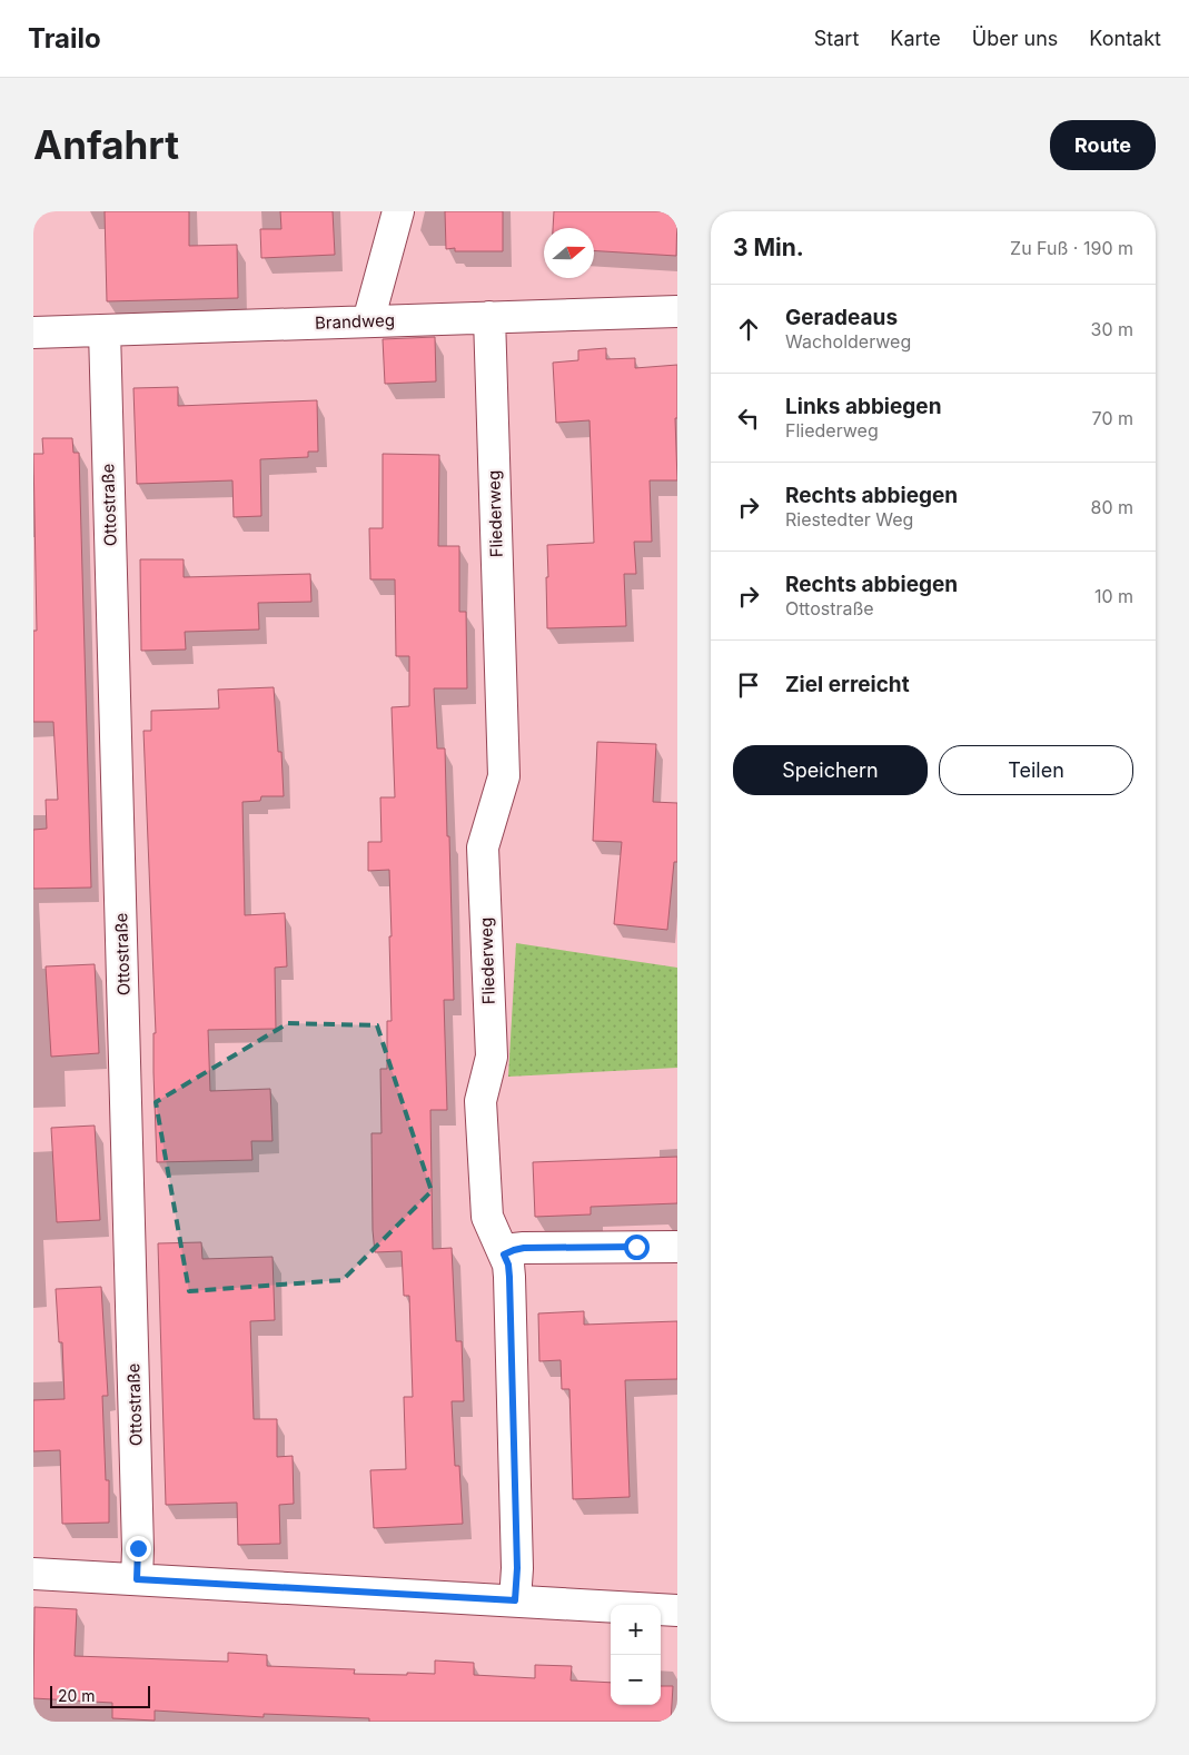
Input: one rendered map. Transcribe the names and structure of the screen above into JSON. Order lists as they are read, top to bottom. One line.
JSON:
{"streets":{"street":["Brandweg","Ottostraße","Fliederweg"]},"crossings":[["Brandweg","Ottostraße"],["Brandweg","Fliederweg"]],"scale_bar":"20 m","north":"right","page":{"header":"Trailo","nav":["Start","Karte","Über uns","Kontakt"],"buttons":["Route",["Speichern","Teilen"]],"title":"Anfahrt","heading":["3 Min.","Zu Fuß · 190 m"],"list":[["Geradeaus","Wacholderweg","30 m"],["Links abbiegen","Fliederweg","70 m"],["Rechts abbiegen","Riestedter Weg","80 m"],["Rechts abbiegen","Ottostraße","10 m"],"Ziel erreicht"],"map_buttons":["+","−"],"scale":"20 m"}}
